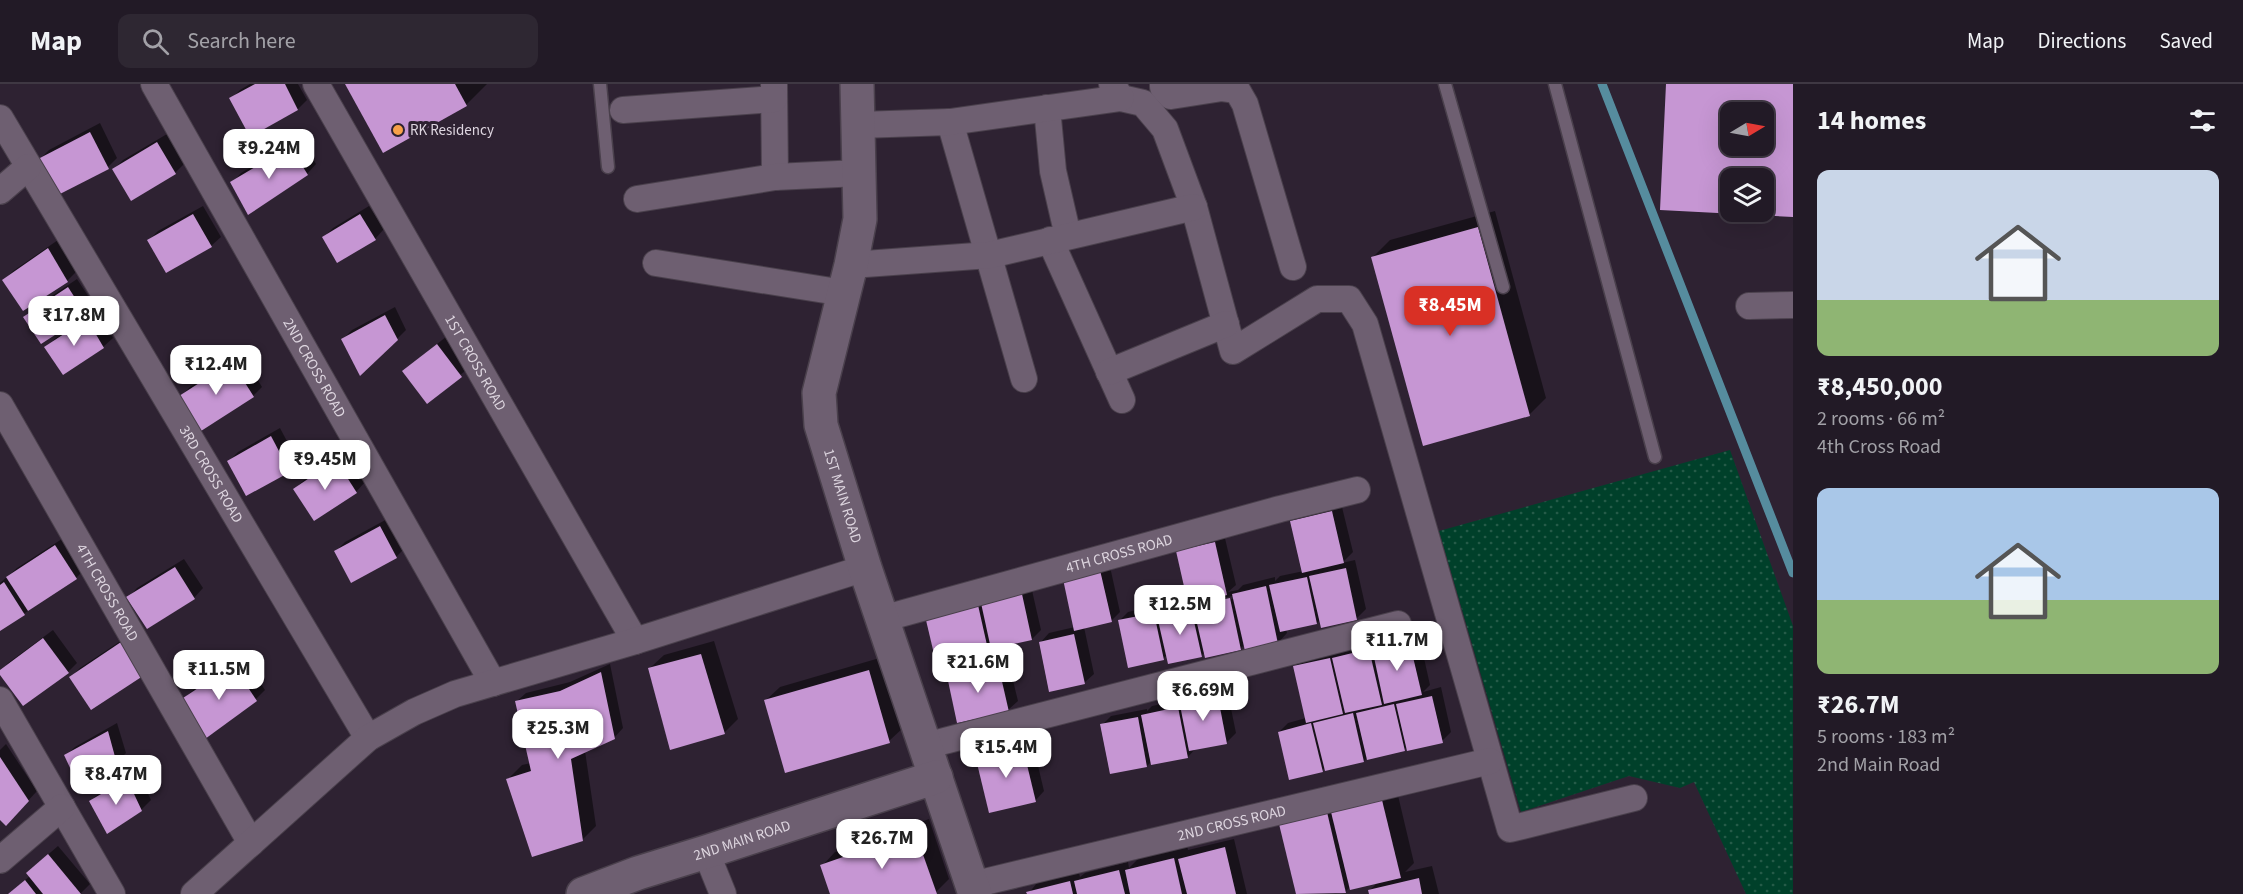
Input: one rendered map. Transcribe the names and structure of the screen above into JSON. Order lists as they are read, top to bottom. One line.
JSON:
{"streets":{"street":["1ST CROSS ROAD","2ND CROSS ROAD","3RD CROSS ROAD","1ST MAIN ROAD","4TH CROSS ROAD","2ND MAIN ROAD"]},"crossings":[["2ND CROSS ROAD","1ST MAIN ROAD"],["1ST MAIN ROAD","4TH CROSS ROAD"],["1ST MAIN ROAD","2ND MAIN ROAD"]],"places":["RK Residency"],"north":"right","page":{"header":"Map","search":"Search here","nav":["Map","Directions","Saved"],"heading":"14 homes","price":["₹9.24M","₹8.45M","₹17.8M","₹12.4M","₹9.45M","₹12.5M","₹11.7M","₹21.6M","₹11.5M","₹6.69M","₹25.3M","₹15.4M","₹8.47M","₹26.7M"],"list":[{"name":"₹8,450,000","note":"2 rooms · 66 m² · 4th Cross Road"},{"name":"₹26.7M","note":"5 rooms · 183 m² · 2nd Main Road"}]}}
